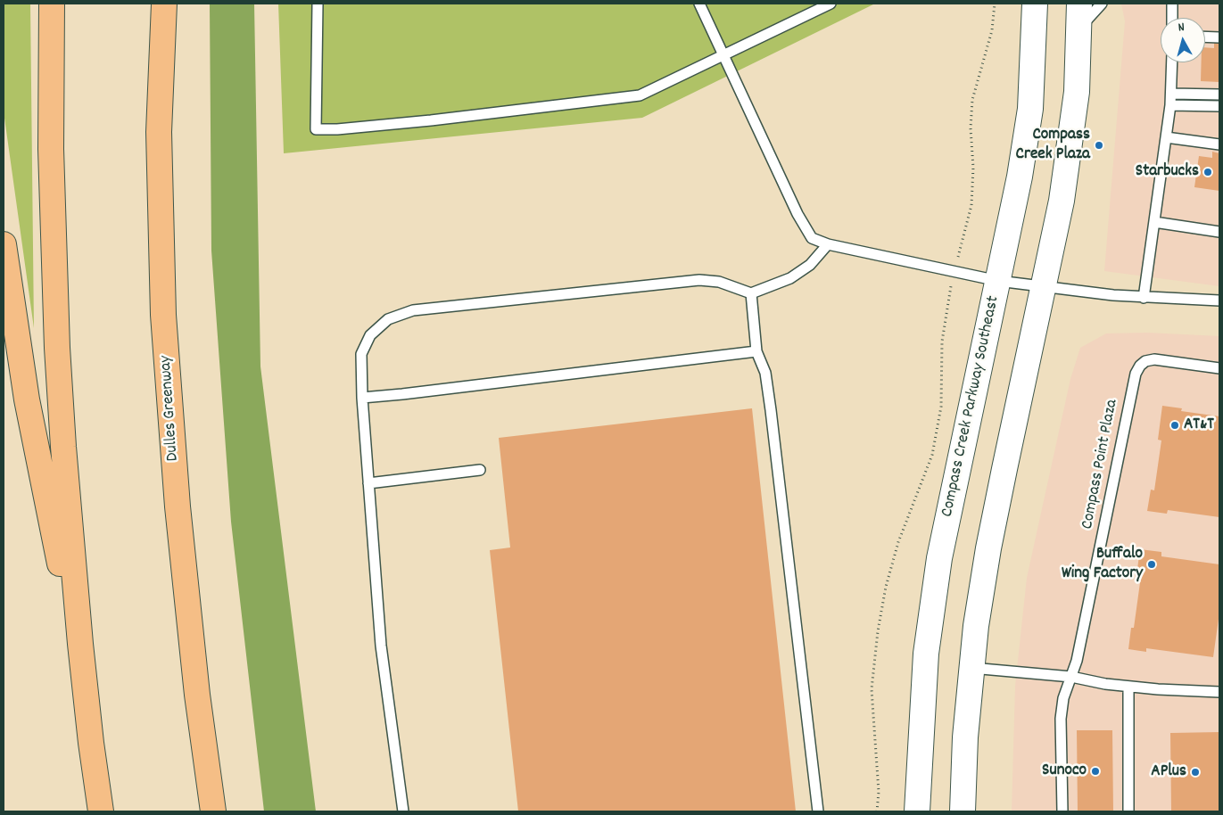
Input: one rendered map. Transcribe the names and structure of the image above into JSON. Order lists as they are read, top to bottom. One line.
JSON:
{"streets":{"highway":["Dulles Greenway"],"street":["Compass Creek Parkway Southeast"],"lane":["Compass Point Plaza"]},"places":["Compass Creek Plaza","Starbucks","AT&T","Buffalo Wing Factory","Sunoco","APlus"],"north":"top"}
